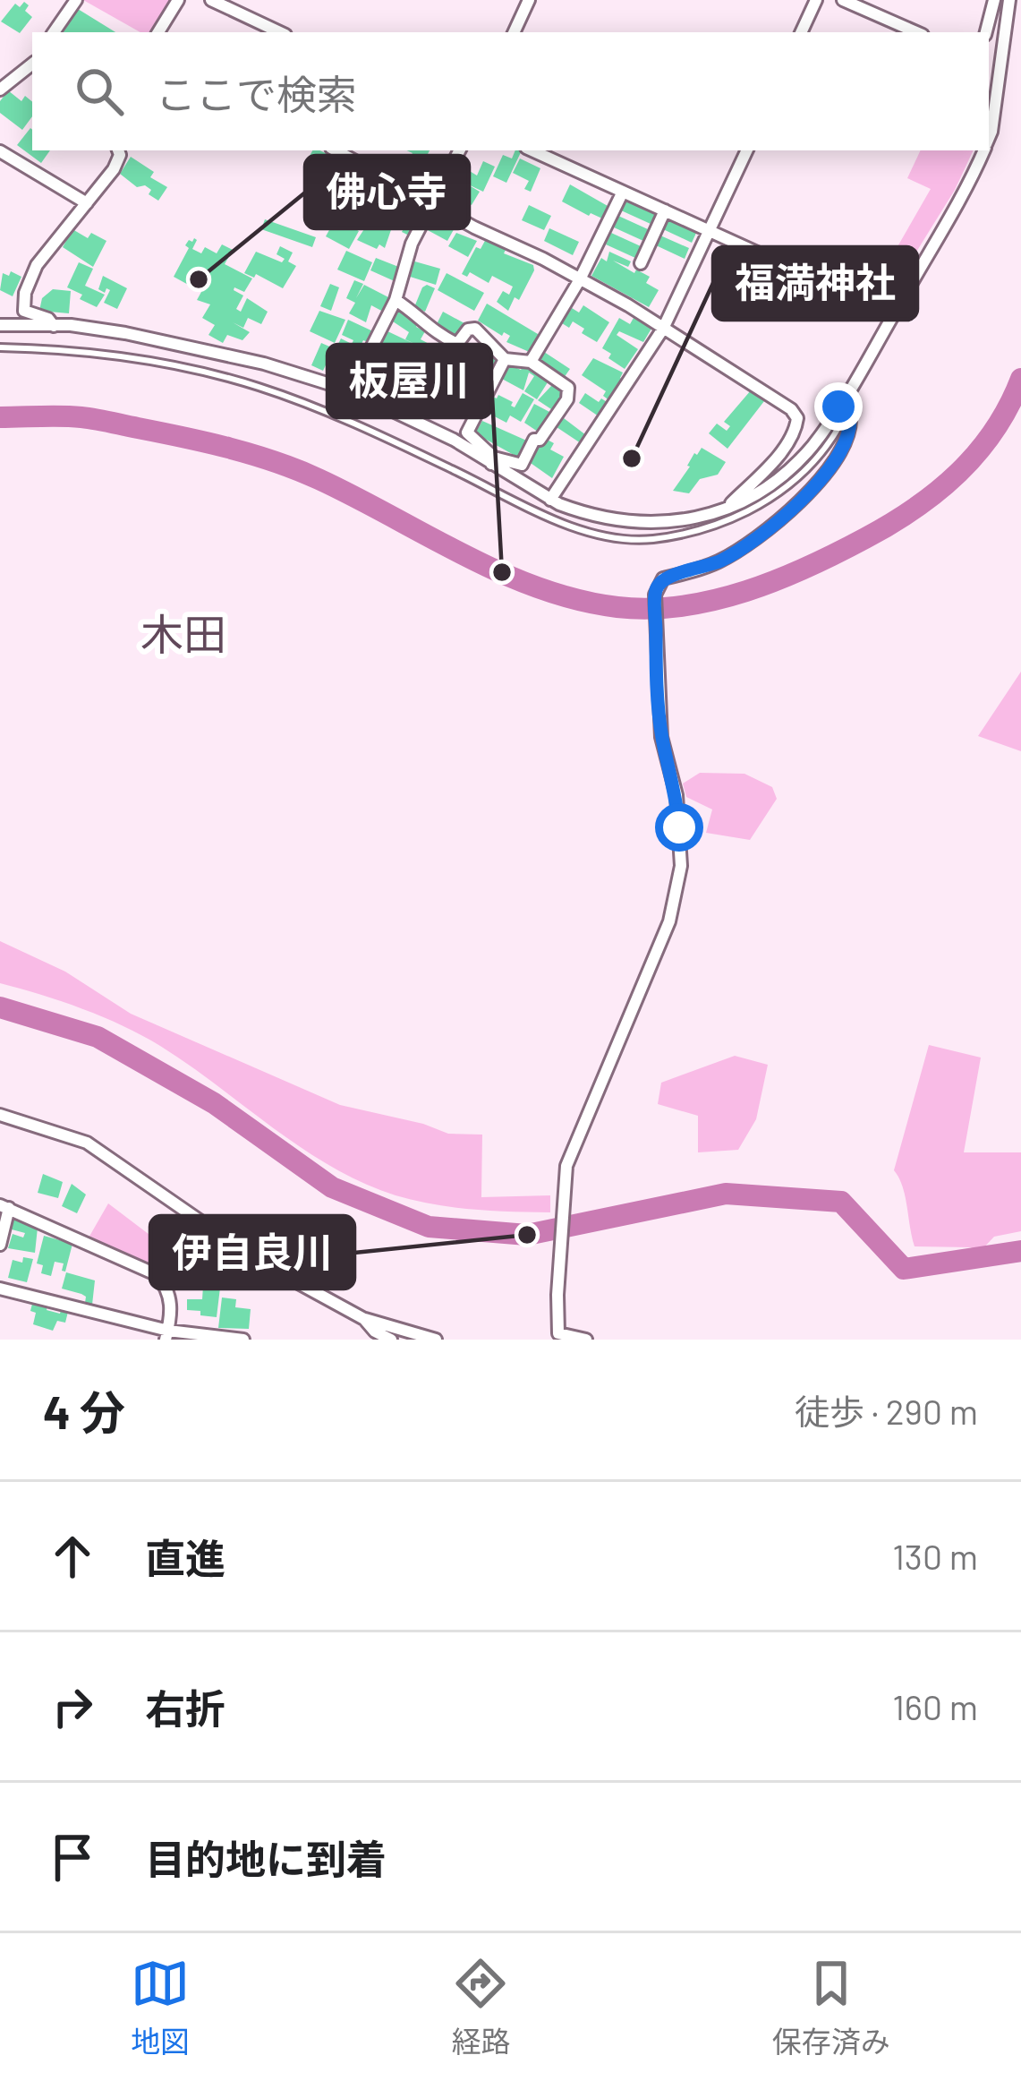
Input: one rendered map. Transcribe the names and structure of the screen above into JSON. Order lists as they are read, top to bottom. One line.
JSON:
{"districts":["木田"],"places":["佛心寺","福満神社","板屋川","伊自良川"],"page":{"search":"ここで検索","heading":["4 分","徒歩 · 290 m"],"list":[["直進","130 m"],["右折","160 m"],"目的地に到着"],"nav":["地図","経路","保存済み"]}}
